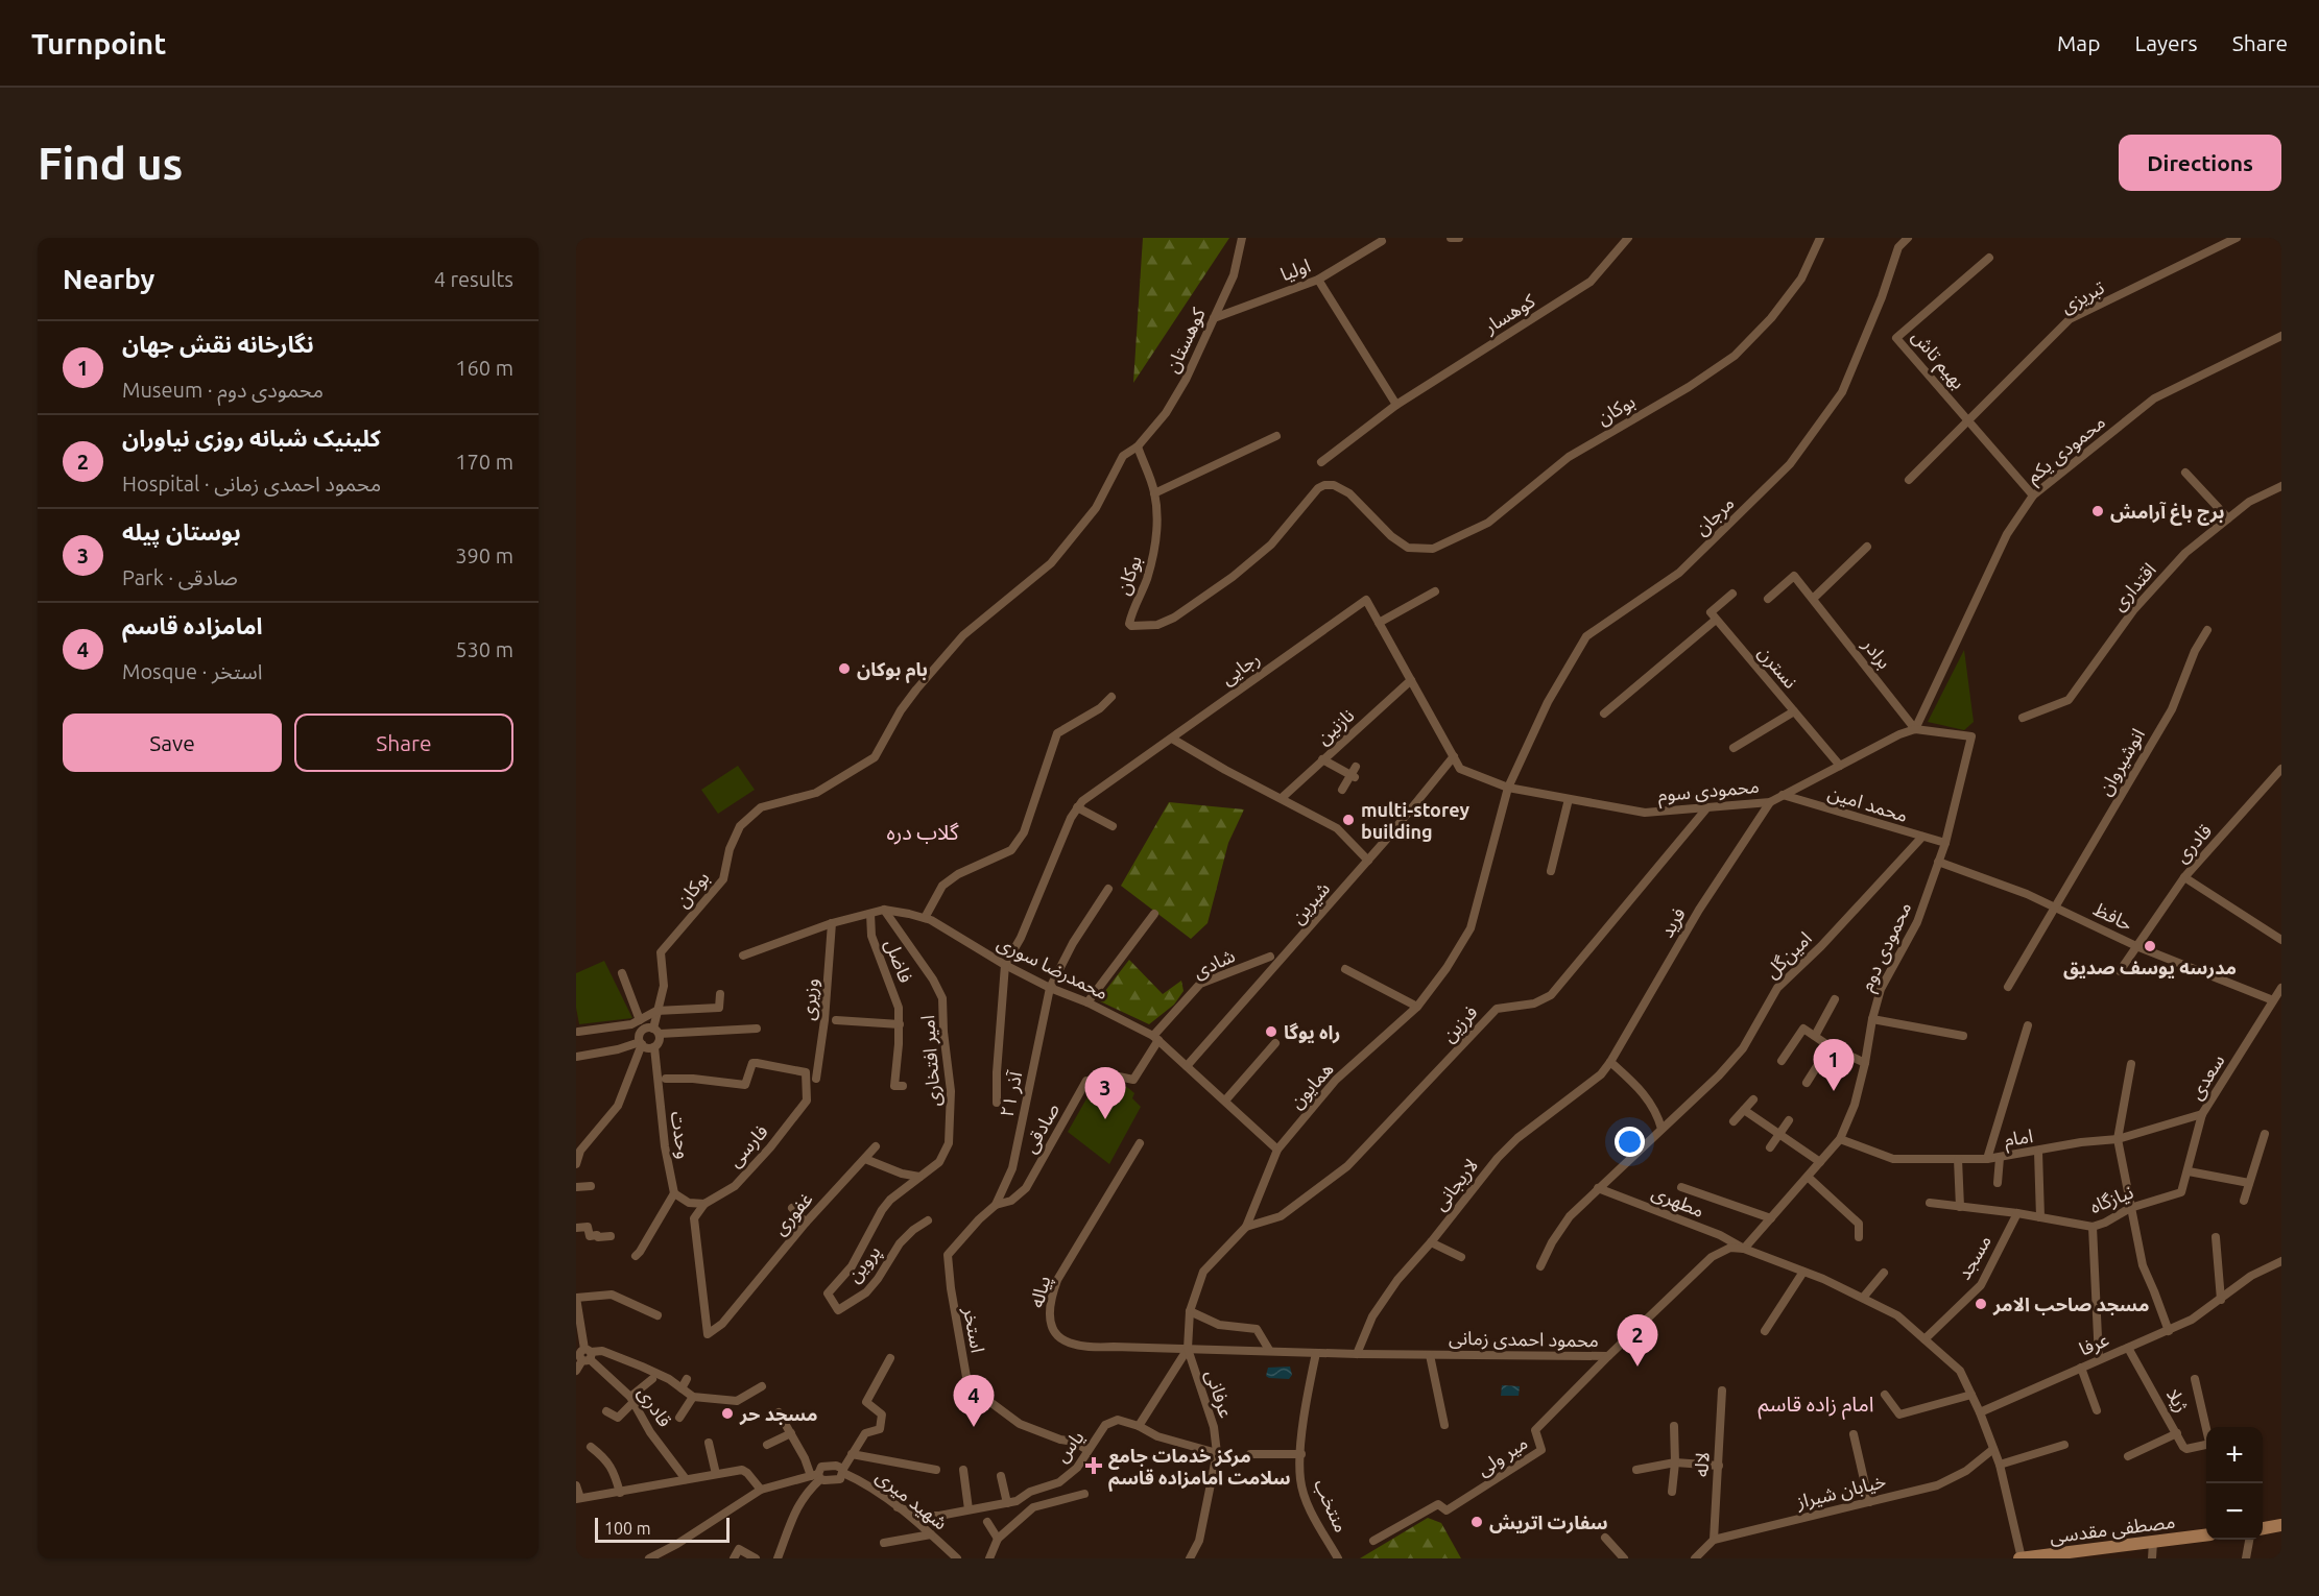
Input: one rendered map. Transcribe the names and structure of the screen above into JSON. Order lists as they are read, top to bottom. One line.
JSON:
{"streets":{"main road":["مصطفی مقدسی"],"street":["اولیا","تبریزی","کوهسار","کوهستان","بهیم تاش","بوکان","محمودی یکم","مرجان","اقتداری","برادر","نسترن","رجایی","نازنین","انوشیروان","محمودی سوم","محمد امین","قادری","شیرین","حافظ","فرید","محمودی دوم","امین‌گل","فاضل","شادی","محمدرضا سوری","وزیری","فرزین","امیر افتخاری","سعدی","همایون","۲۱ آذر","صادقی","وحدت","امام","فارسی","لاریجانی","نیازگاه","مطهری","غفوری","مسجد","پروین","پیاله","استخر","محمود احمدی زمانی","عرفا","عرفانی","ژیلا","یاس","میر ولی","لاله","خیابان شیراز","شهید میری","منتخب"]},"crossings":[["اولیا","کوهستان"],["تبریزی","بهیم تاش"],["کوهستان","بوکان"],["بهیم تاش","محمودی یکم"],["بوکان","وحدت"],["محمودی یکم","برادر"],["محمودی یکم","محمودی سوم"],["محمودی یکم","محمودی دوم"],["مرجان","رجایی"],["مرجان","محمودی سوم"],["مرجان","همایون"],["برادر","محمودی سوم"],["برادر","محمودی دوم"],["نسترن","محمودی سوم"],["رجایی","نازنین"],["رجایی","محمودی سوم"],["رجایی","شیرین"],["رجایی","محمدرضا سوری"],["رجایی","همایون"],["انوشیروان","حافظ"],["محمودی سوم","محمد امین"],["محمودی سوم","فرید"],["محمودی سوم","محمودی دوم"],["محمودی سوم","فرزین"],["محمودی سوم","همایون"],["محمد امین","محمودی دوم"],["محمد امین","امین‌گل"],["قادری","حافظ"],["شیرین","محمدرضا سوری"],["حافظ","محمودی دوم"],["حافظ","سعدی"],["فرید","لاریجانی"],["محمودی دوم","امام"],["محمودی دوم","مطهری"],["محمودی دوم","محمود احمدی زمانی"],["امین‌گل","مطهری"],["فاضل","محمدرضا سوری"],["شادی","محمدرضا سوری"],["شادی","صادقی"],["محمدرضا سوری","وزیری"],["محمدرضا سوری","امیر افتخاری"],["محمدرضا سوری","همایون"],["محمدرضا سوری","۲۱ آذر"],["محمدرضا سوری","صادقی"],["فرزین","همایون"],["امیر افتخاری","پروین"],["سعدی","امام"],["سعدی","نیازگاه"],["همایون","پیاله"],["همایون","محمود احمدی زمانی"],["همایون","عرفانی"],["۲۱ آذر","صادقی"],["صادقی","استخر"],["فارسی","غفوری"],["لاریجانی","محمود احمدی زمانی"],["نیازگاه","مسجد"],["مطهری","محمود احمدی زمانی"],["پیاله","محمود احمدی زمانی"],["پیاله","عرفانی"],["استخر","یاس"],["محمود احمدی زمانی","عرفانی"],["محمود احمدی زمانی","میر ولی"],["محمود احمدی زمانی","منتخب"],["عرفا","ژیلا"],["عرفانی","یاس"],["یاس","شهید میری"],["لاله","خیابان شیراز"]],"districts":["گلاب دره","امام زاده قاسم"],"places":{"other":["برج باغ آرامش","بام بوکان","multi-storey building","مدرسه یوسف صدیق","راه یوگا","مسجد صاحب الامر","مسجد حر","سفارت اتریش"],"health":["مرکز خدمات جامع سلامت امامزاده قاسم"]},"scale_bar":"100 m","page":{"header":"Turnpoint","nav":["Map","Layers","Share"],"buttons":["Directions",["Save","Share"]],"title":"Find us","heading":["Nearby","4 results"],"list":[{"mark":"1","name":"نگارخانه نقش جهان","note":"Museum · محمودی دوم","value":"160 m"},{"mark":"2","name":"کلینیک شبانه روزی نیاوران","note":"Hospital · محمود احمدی زمانی","value":"170 m"},{"mark":"3","name":"بوستان پیله","note":"Park · صادقی","value":"390 m"},{"mark":"4","name":"امامزاده قاسم","note":"Mosque · استخر","value":"530 m"}],"pins":["1","3","2","4"],"map_buttons":["+","−"],"scale":"100 m"}}
